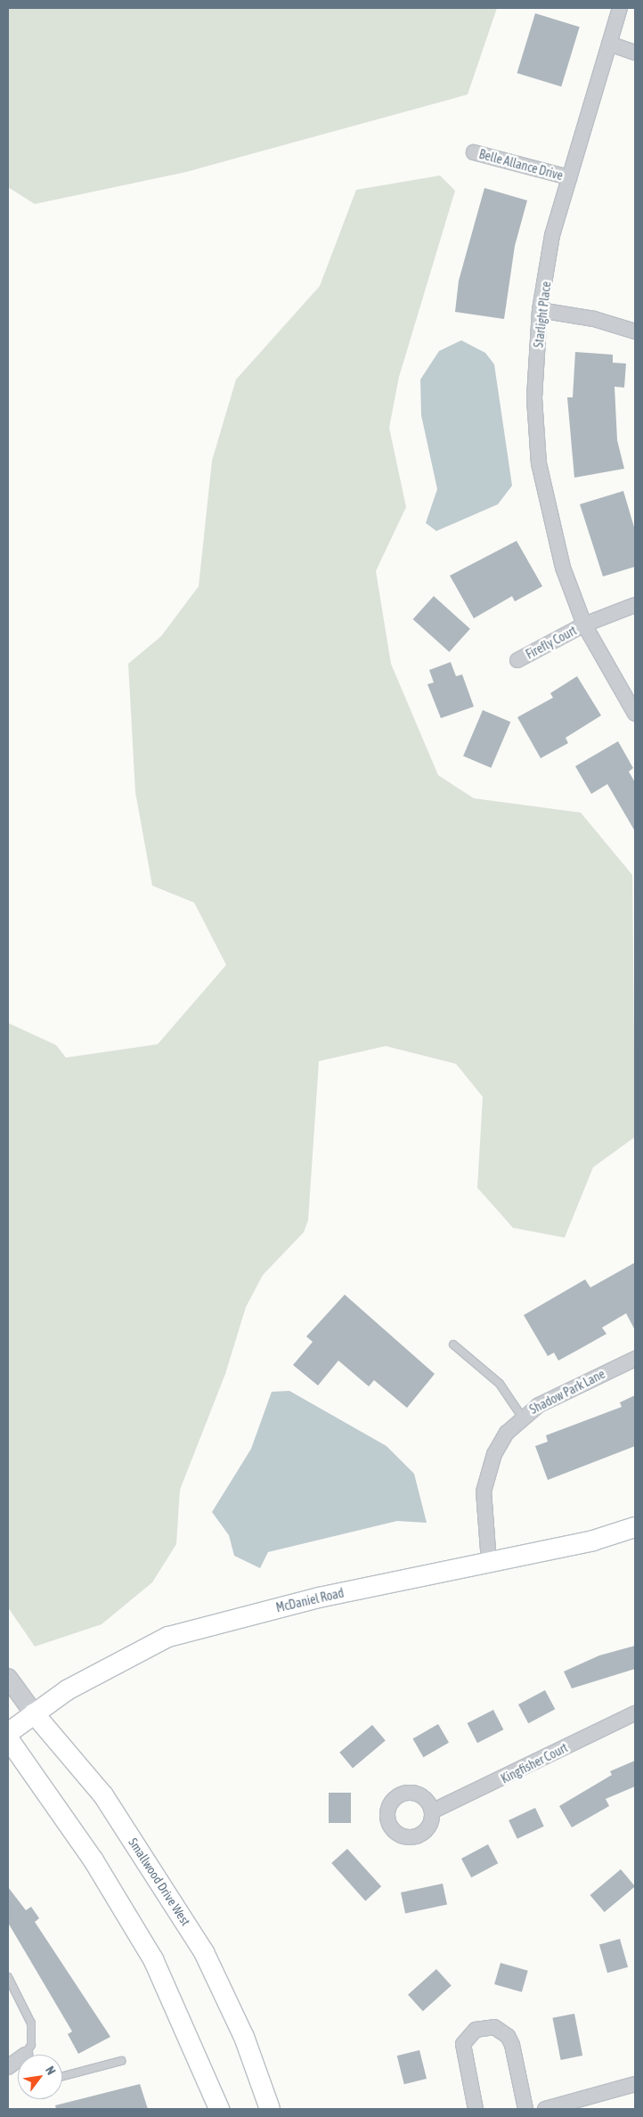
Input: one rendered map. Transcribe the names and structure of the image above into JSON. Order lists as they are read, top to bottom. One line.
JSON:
{"streets":{"main road":["McDaniel Road","Smallwood Drive West"],"street":["Belle Allance Drive","Starlight Place","Firefly Court","Shadow Park Lane","Kingfisher Court"]},"crossings":[["Belle Allance Drive","Starlight Place"],["Starlight Place","Firefly Court"],["Shadow Park Lane","McDaniel Road"],["McDaniel Road","Smallwood Drive West"]],"north":"top right"}
